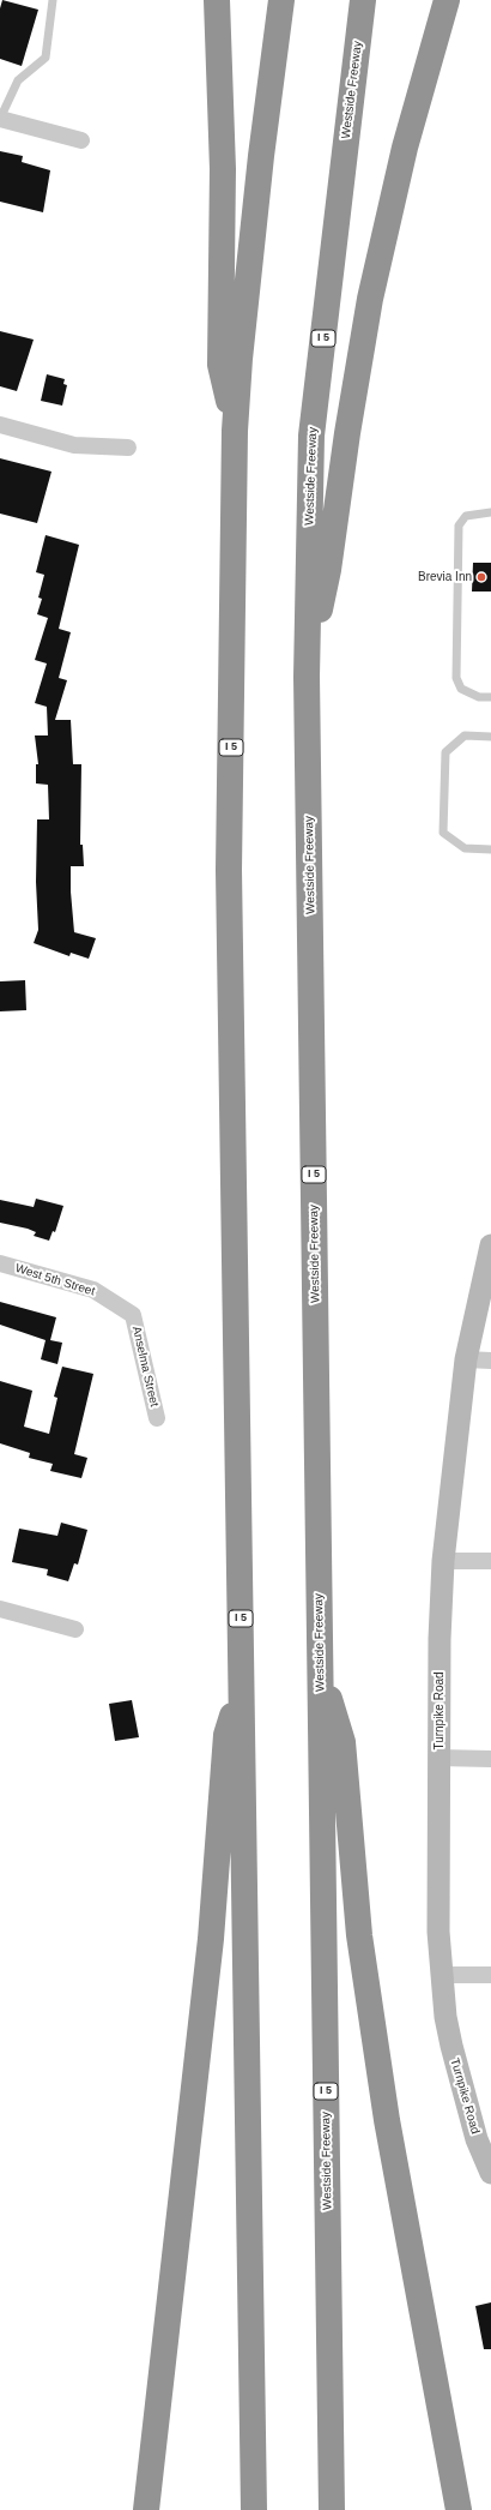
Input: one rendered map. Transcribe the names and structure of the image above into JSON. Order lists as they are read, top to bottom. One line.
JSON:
{"streets":{"highway":["Westside Freeway","I 5"],"street":["West 5th Street","Anselma Street","Turnpike Road"]},"crossings":[["West 5th Street","Anselma Street"]],"places":["Brevia Inn"]}
